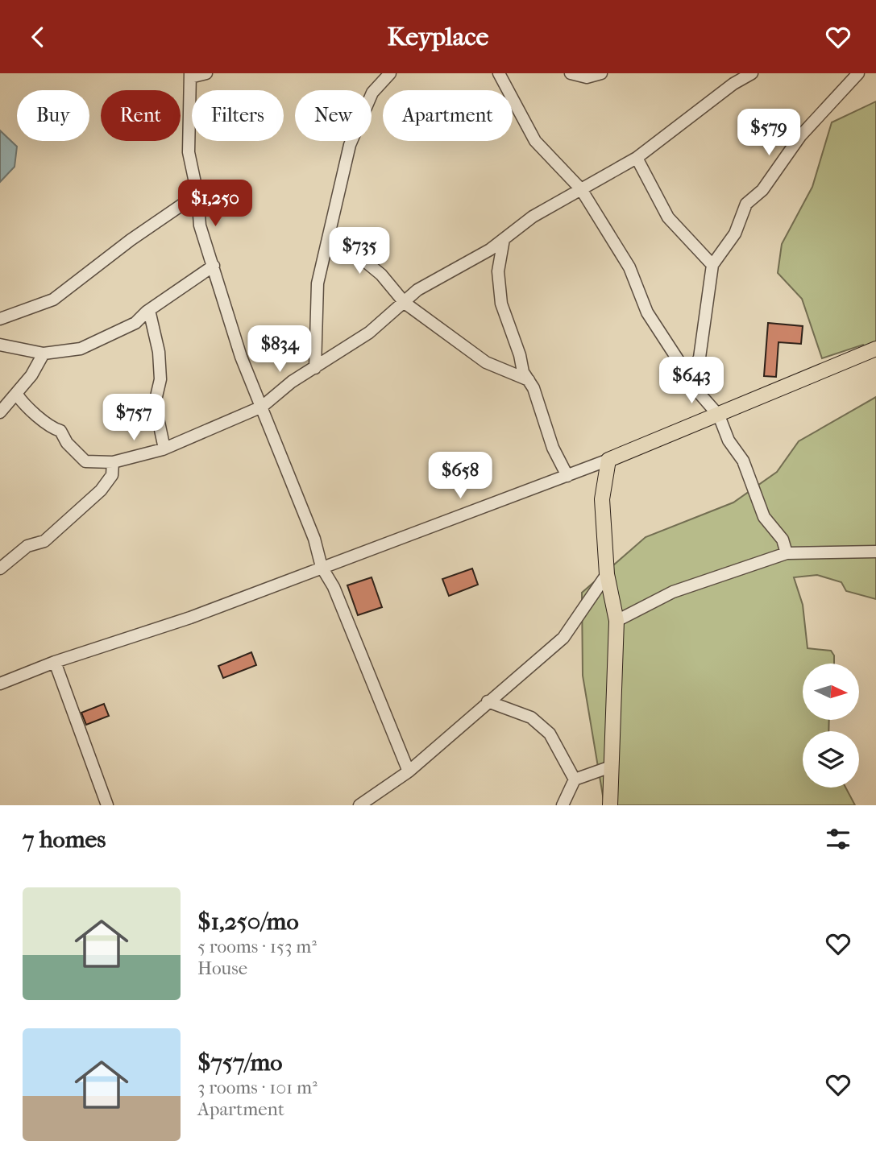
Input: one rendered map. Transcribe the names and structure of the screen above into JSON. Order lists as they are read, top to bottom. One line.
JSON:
{"north":"right","page":{"header":"Keyplace","chip":["Buy","Rent","Filters","New","Apartment"],"price":["$579","$1,250","$735","$834","$643","$757","$658"],"heading":"7 homes","list":[{"name":"$1,250/mo","note":"5 rooms · 153 m² · House"},{"name":"$757/mo","note":"3 rooms · 101 m² · Apartment"}]}}
